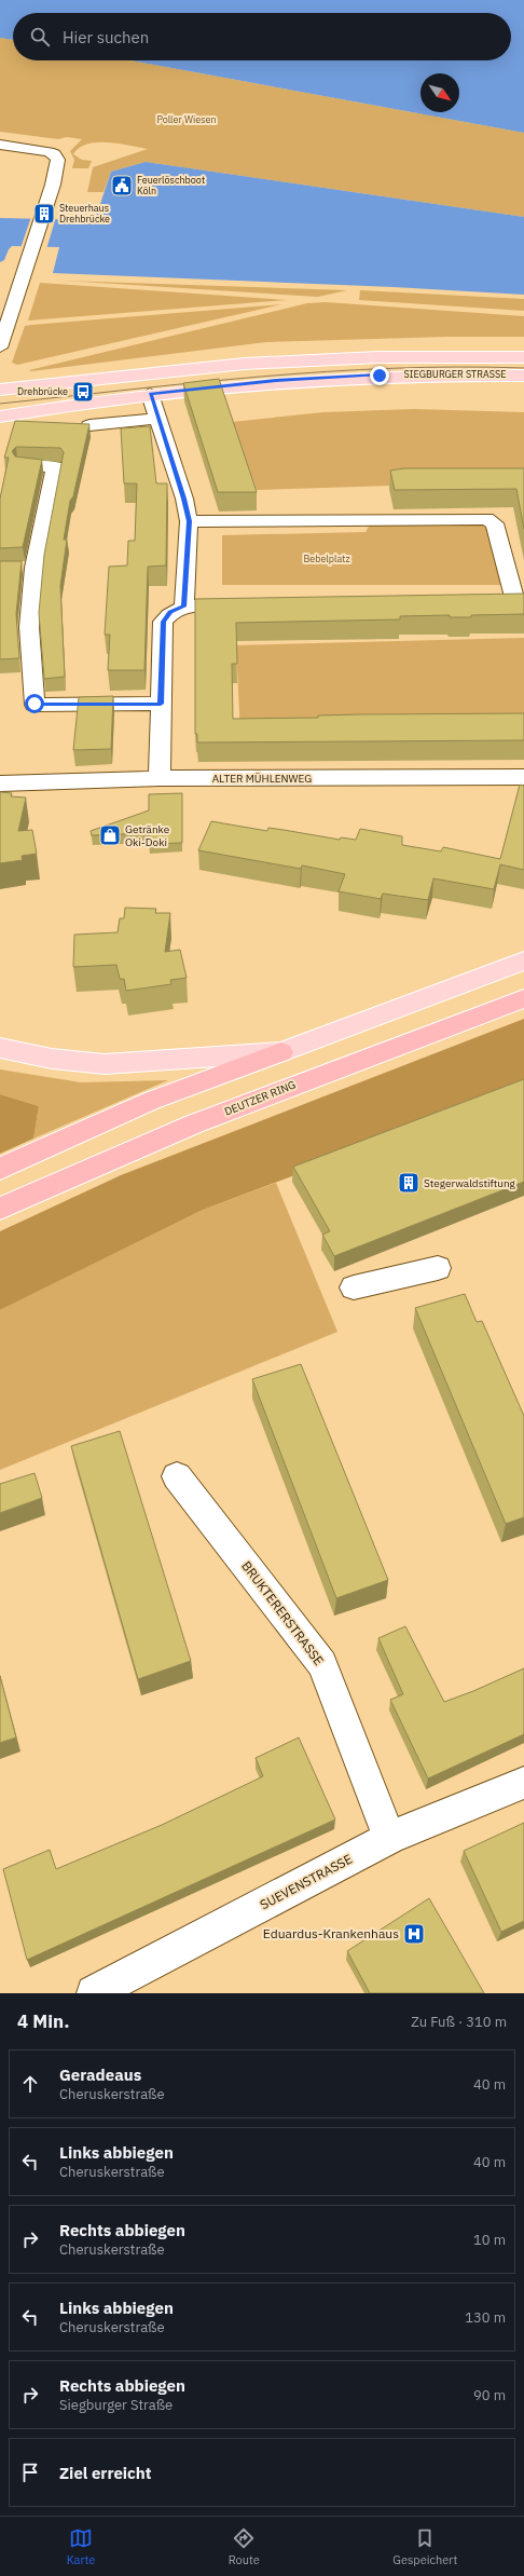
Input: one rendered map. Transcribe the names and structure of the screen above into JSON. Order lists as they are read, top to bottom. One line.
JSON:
{"streets":{"highway":["DEUTZER RING"],"main road":["SIEGBURGER STRASSE"],"street":["ALTER MÜHLENWEG","BRUKTERERSTRASSE","SUEVENSTRASSE"]},"crossings":[["BRUKTERERSTRASSE","SUEVENSTRASSE"]],"parks":["Poller Wiesen","Bebelplatz"],"places":{"public building":["Feuerlöschboot Köln"],"building":["Steuerhaus Drehbrücke","Stegerwaldstiftung"],"bus stop":["Drehbrücke"],"shop":["Getränke Oki-Doki"],"hospital":["Eduardus-Krankenhaus"]},"north":"bottom right","page":{"search":"Hier suchen","heading":["4 Min.","Zu Fuß · 310 m"],"list":[["Geradeaus","Cheruskerstraße","40 m"],["Links abbiegen","Cheruskerstraße","40 m"],["Rechts abbiegen","Cheruskerstraße","10 m"],["Links abbiegen","Cheruskerstraße","130 m"],["Rechts abbiegen","Siegburger Straße","90 m"],"Ziel erreicht"],"nav":["Karte","Route","Gespeichert"]}}
